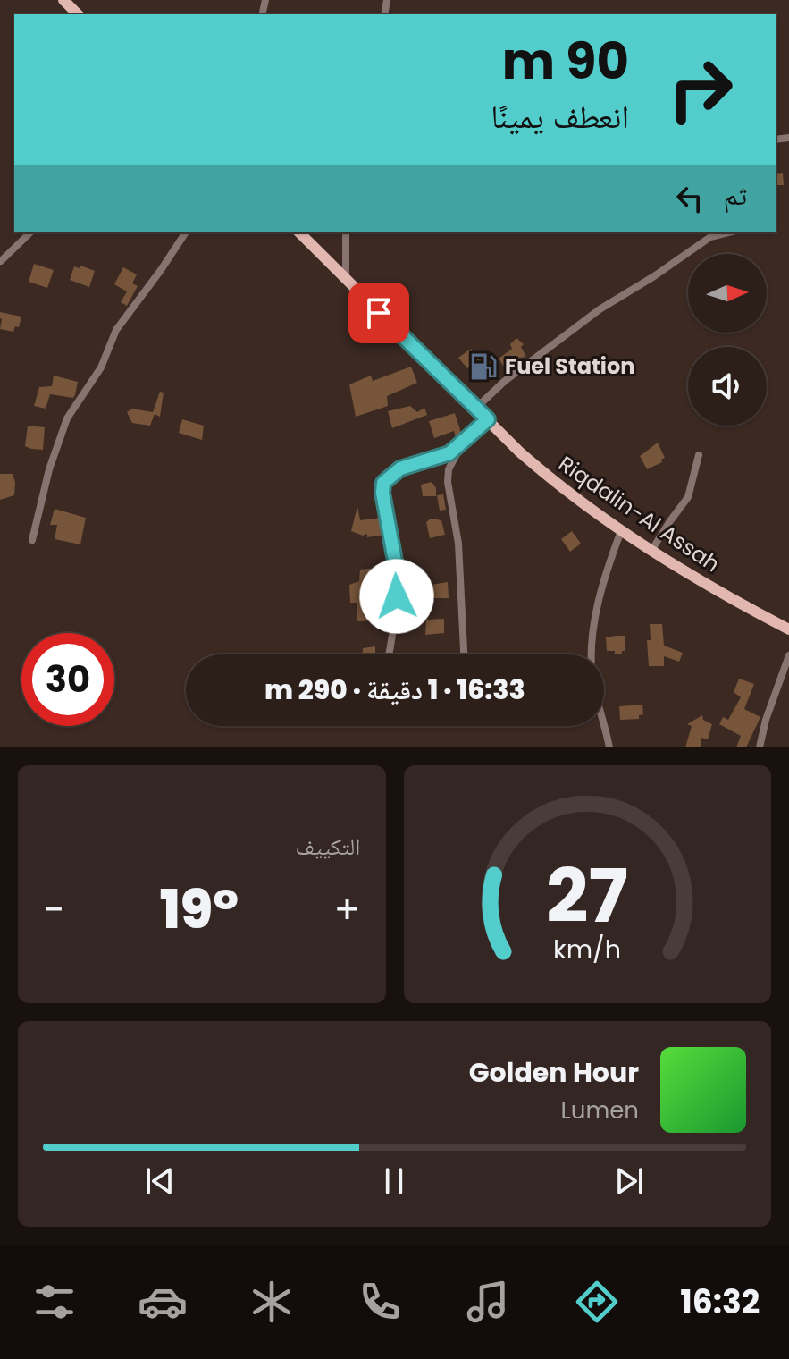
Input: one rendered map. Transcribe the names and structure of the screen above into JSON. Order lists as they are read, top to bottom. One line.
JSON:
{"streets":{"main road":["Riqdalin-Al Assah"]},"places":{"fuel station":["Fuel Station"]},"north":"right","page":{"turn":["90 m","انعطف يمينًا"],"then":"ثم","limit":"30","trip":"16:33 · 1 دقيقة · 290 m","tile":"التكييف","heat":["−","19°","+"],"song":["Golden Hour","Lumen"],"tabs":"16:32","gauge":["27","km/h"]}}
